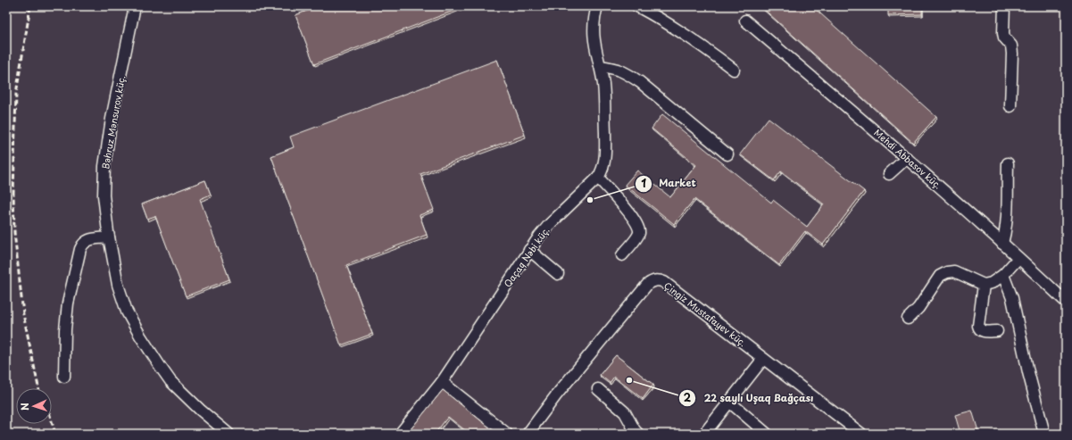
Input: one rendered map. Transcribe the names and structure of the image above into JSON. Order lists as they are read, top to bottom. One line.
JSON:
{"streets":{"street":["Bəhruz Mənsurov küç.","Mehdi Abbasov küç.","Qaçaq Nəbi küç.","Çingiz Mustafayev küç."]},"places":["Market","22 saylı Uşaq Bağçası"],"north":"left"}
